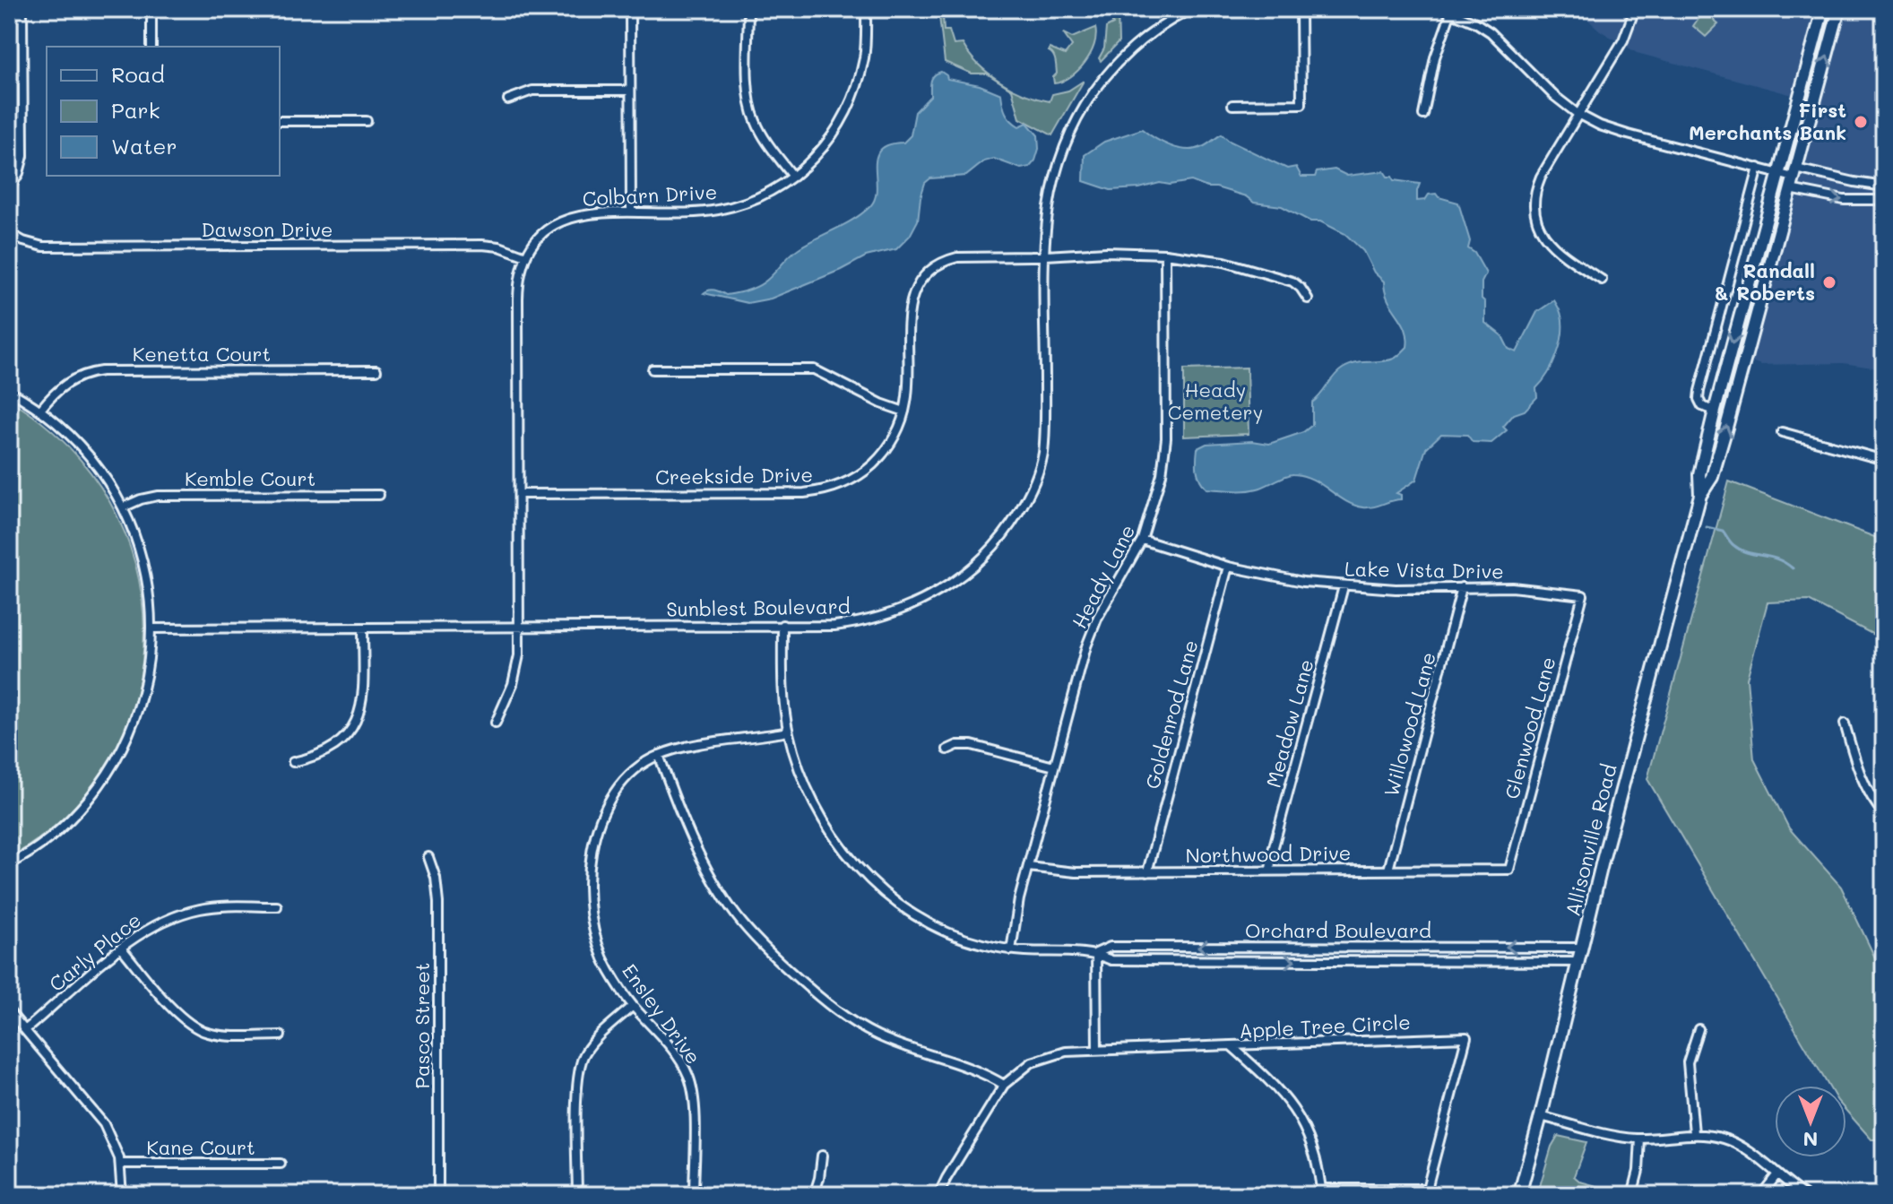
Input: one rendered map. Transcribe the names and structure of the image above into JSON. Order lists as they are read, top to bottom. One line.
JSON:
{"streets":{"main road":["Allisonville Road"],"street":["Colbarn Drive","Dawson Drive","Kenetta Court","Creekside Drive","Kemble Court","Lake Vista Drive","Heady Lane","Sunblest Boulevard","Goldenrod Lane","Meadow Lane","Willowood Lane","Glenwood Lane","Northwood Drive","Orchard Boulevard","Carly Place","Ensley Drive","Pasco Street","Apple Tree Circle","Kane Court"]},"crossings":[["Colbarn Drive","Dawson Drive"],["Colbarn Drive","Creekside Drive"],["Colbarn Drive","Sunblest Boulevard"],["Creekside Drive","Heady Lane"],["Creekside Drive","Sunblest Boulevard"],["Lake Vista Drive","Heady Lane"],["Lake Vista Drive","Goldenrod Lane"],["Lake Vista Drive","Meadow Lane"],["Lake Vista Drive","Willowood Lane"],["Lake Vista Drive","Glenwood Lane"],["Heady Lane","Northwood Drive"],["Heady Lane","Orchard Boulevard"],["Sunblest Boulevard","Orchard Boulevard"],["Goldenrod Lane","Northwood Drive"],["Meadow Lane","Northwood Drive"],["Willowood Lane","Northwood Drive"],["Glenwood Lane","Northwood Drive"],["Allisonville Road","Orchard Boulevard"],["Orchard Boulevard","Ensley Drive"]],"parks":["Heady Cemetery"],"places":["First Merchants Bank","Randall & Roberts"],"legend":["Road","Park","Water"],"north":"bottom"}
